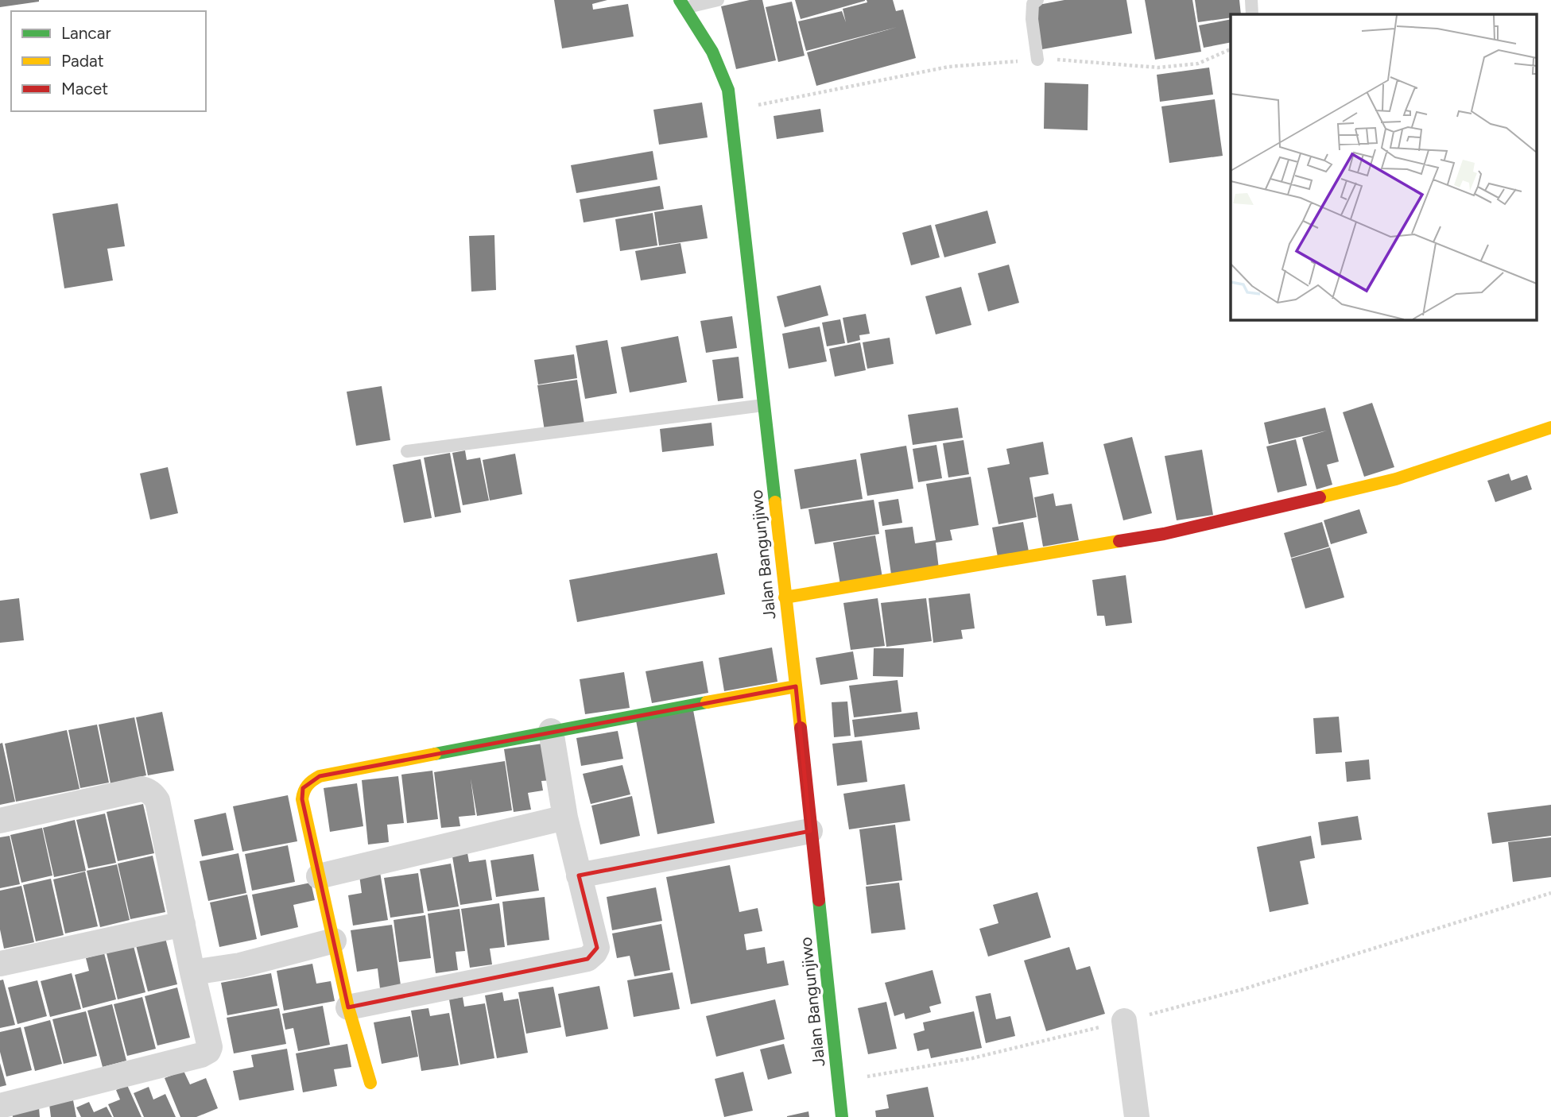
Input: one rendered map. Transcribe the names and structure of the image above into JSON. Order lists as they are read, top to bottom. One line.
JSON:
{"streets":{"street":["Jalan Bangunjiwo"]},"legend":["Lancar","Padat","Macet"]}
